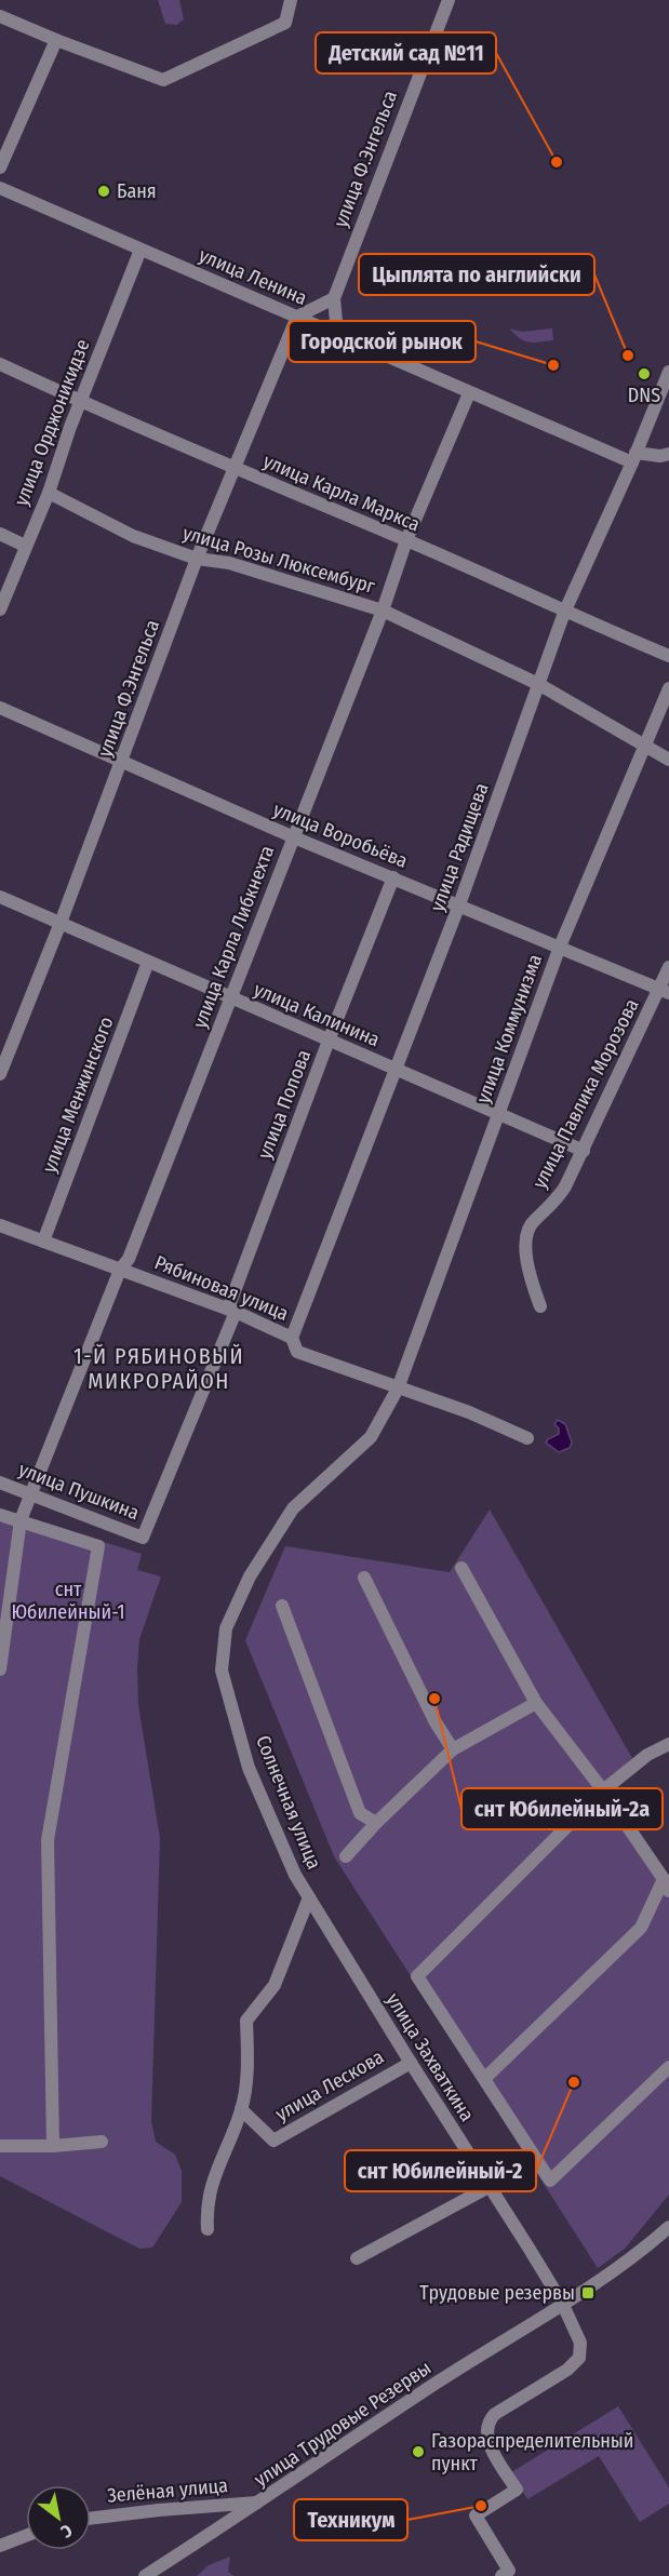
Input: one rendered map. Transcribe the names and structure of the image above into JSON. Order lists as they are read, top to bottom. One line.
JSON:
{"streets":{"street":["улица Ф.Энгельса","улица Ленина","улица Орджоникидзе","улица Карла Маркса","улица Розы Люксембург","улица Воробьёва","улица Радищева","улица Карла Либкнехта","улица Калинина","улица Коммунизма","улица Павлика Морозова","улица Менжинского","улица Попова","Рябиновая улица","улица Пушкина","Солнечная улица","улица Захваткина","улица Лескова","улица Трудовые Резервы","Зелёная улица"]},"crossings":[["улица Ф.Энгельса","улица Ленина"],["улица Ф.Энгельса","улица Карла Маркса"],["улица Ф.Энгельса","улица Розы Люксембург"],["улица Ф.Энгельса","улица Воробьёва"],["улица Ф.Энгельса","улица Калинина"],["улица Ленина","улица Орджоникидзе"],["улица Ленина","улица Радищева"],["улица Ленина","улица Карла Либкнехта"],["улица Орджоникидзе","улица Карла Маркса"],["улица Орджоникидзе","улица Розы Люксембург"],["улица Карла Маркса","улица Радищева"],["улица Карла Маркса","улица Карла Либкнехта"],["улица Розы Люксембург","улица Радищева"],["улица Розы Люксембург","улица Карла Либкнехта"],["улица Розы Люксембург","улица Коммунизма"],["улица Воробьёва","улица Радищева"],["улица Воробьёва","улица Карла Либкнехта"],["улица Воробьёва","улица Коммунизма"],["улица Воробьёва","улица Павлика Морозова"],["улица Воробьёва","улица Попова"],["улица Радищева","улица Калинина"],["улица Радищева","Рябиновая улица"],["улица Карла Либкнехта","улица Калинина"],["улица Карла Либкнехта","Рябиновая улица"],["улица Карла Либкнехта","улица Пушкина"],["улица Калинина","улица Коммунизма"],["улица Калинина","улица Павлика Морозова"],["улица Калинина","улица Менжинского"],["улица Калинина","улица Попова"],["улица Коммунизма","Рябиновая улица"],["улица Коммунизма","Солнечная улица"],["улица Менжинского","Рябиновая улица"],["улица Попова","Рябиновая улица"],["улица Попова","улица Пушкина"],["Рябиновая улица","Солнечная улица"],["Солнечная улица","улица Захваткина"],["Солнечная улица","улица Лескова"],["улица Захваткина","улица Лескова"],["улица Захваткина","улица Трудовые Резервы"],["улица Трудовые Резервы","Зелёная улица"]],"districts":["1-Й РЯБИНОВЫЙ МИКРОРАЙОН"],"parks":["снт Юбилейный-1"],"places":{"other":["Детский сад №11","Баня","Цыплята по английски","Городской рынок","DNS","снт Юбилейный-2а","снт Юбилейный-2","Газораспределительный пункт","Техникум"],"transit":["Трудовые резервы"]},"north":"bottom right"}
